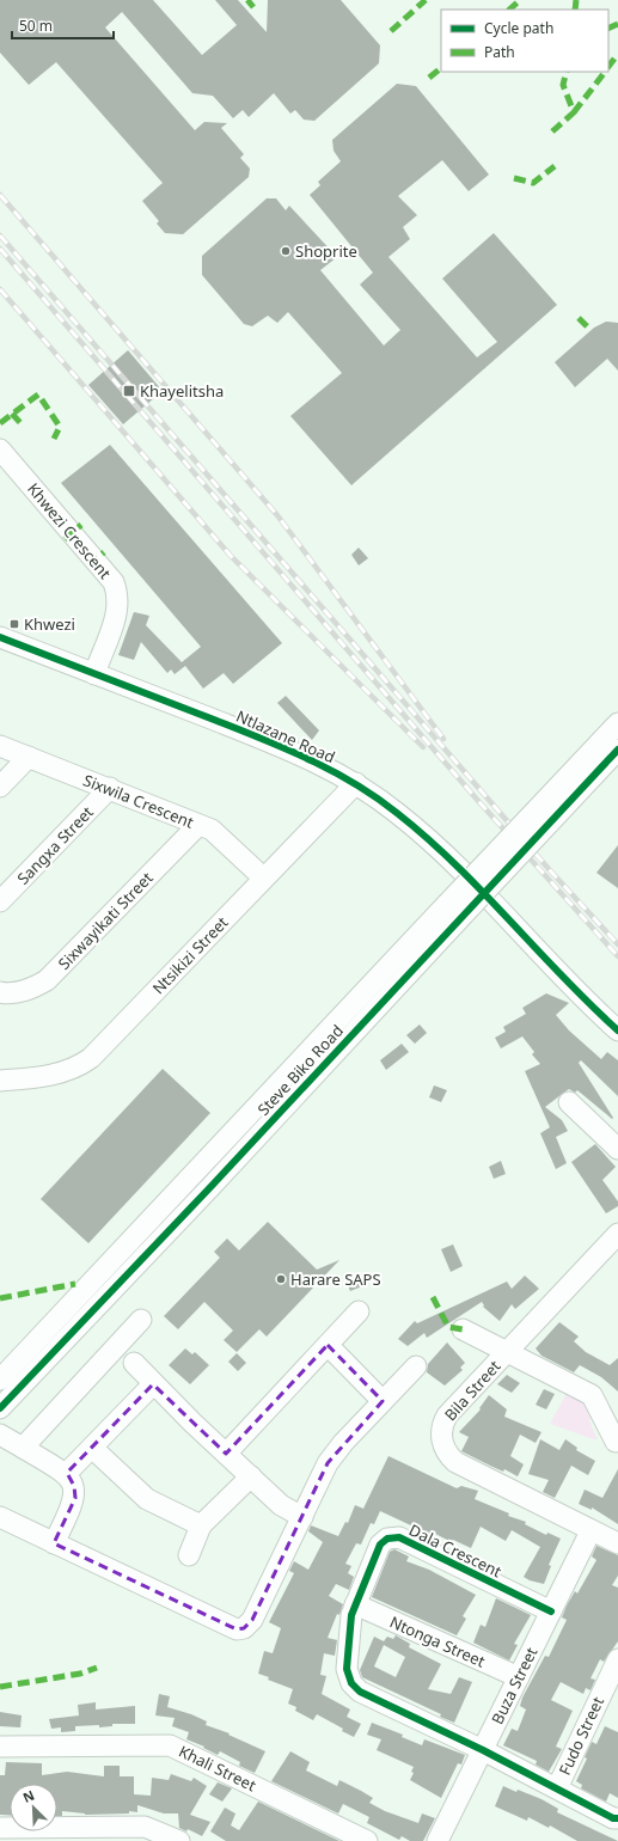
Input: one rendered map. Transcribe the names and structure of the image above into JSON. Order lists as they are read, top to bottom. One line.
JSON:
{"streets":{"street":["Khwezi Crescent","Ntlazane Road","Sixwila Crescent","Sangxa Street","Sixwayikati Street","Ntsikizi Street","Steve Biko Road","Bila Street","Dala Crescent","Ntonga Street","Buza Street","Fudo Street","Khali Street"]},"crossings":[["Khwezi Crescent","Ntlazane Road"],["Ntlazane Road","Ntsikizi Street"],["Sixwila Crescent","Sangxa Street"],["Sixwila Crescent","Sixwayikati Street"],["Sixwila Crescent","Ntsikizi Street"],["Bila Street","Buza Street"],["Dala Crescent","Ntonga Street"],["Dala Crescent","Buza Street"],["Dala Crescent","Fudo Street"],["Ntonga Street","Buza Street"]],"places":{"other":["Shoprite","Harare SAPS"],"transit":["Khayelitsha","Khwezi"]},"legend":["Cycle path","Path"],"scale_bar":"50 m","north":"top left"}
